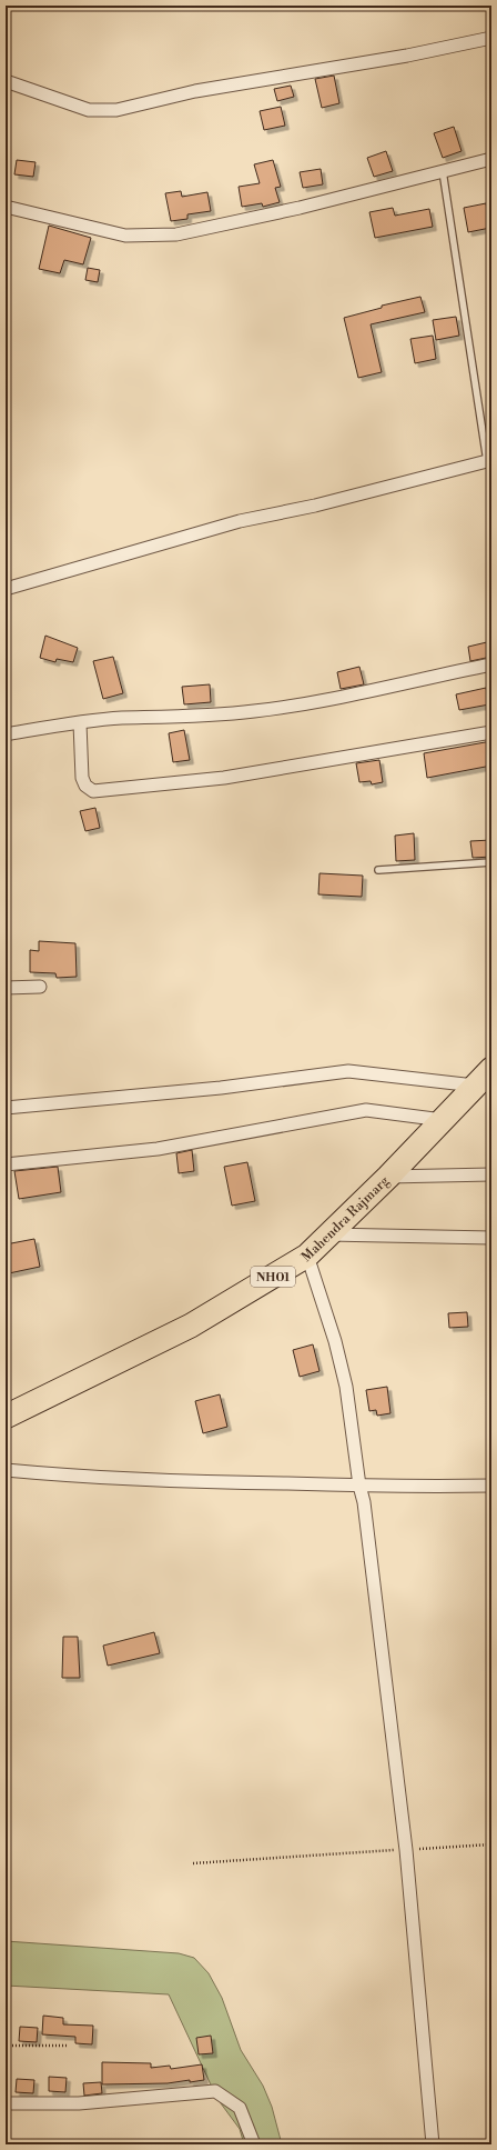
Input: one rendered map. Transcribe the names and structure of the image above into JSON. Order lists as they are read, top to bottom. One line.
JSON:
{"streets":{"highway":["Mahendra Rajmarg","NH01"]}}
